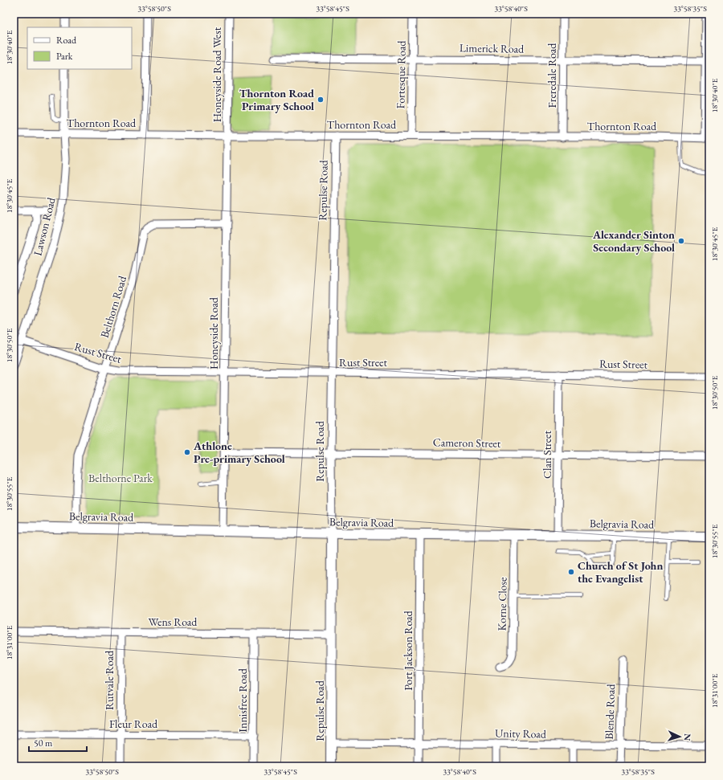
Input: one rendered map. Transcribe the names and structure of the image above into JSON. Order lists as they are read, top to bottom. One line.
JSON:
{"streets":{"street":["Limerick Road","Honeyside Road West","Fortesque Road","Freredale Road","Thornton Road","Repulse Road","Lawson Road","Belthorn Road","Honeyside Road","Rust Street","Cameron Street","Clan Street","Belgravia Road","Korne Close","Wens Road","Port Jackson Road","Rutvale Road","Innisfree Road","Blende Road","Fleur Road","Unity Road"]},"crossings":[["Limerick Road","Fortesque Road"],["Limerick Road","Freredale Road"],["Honeyside Road West","Thornton Road"],["Honeyside Road West","Honeyside Road"],["Fortesque Road","Thornton Road"],["Freredale Road","Thornton Road"],["Thornton Road","Repulse Road"],["Thornton Road","Lawson Road"],["Thornton Road","Honeyside Road"],["Repulse Road","Rust Street"],["Repulse Road","Cameron Street"],["Repulse Road","Belgravia Road"],["Repulse Road","Wens Road"],["Repulse Road","Unity Road"],["Lawson Road","Rust Street"],["Belthorn Road","Honeyside Road"],["Belthorn Road","Rust Street"],["Belthorn Road","Belgravia Road"],["Honeyside Road","Rust Street"],["Honeyside Road","Cameron Street"],["Honeyside Road","Belgravia Road"],["Rust Street","Clan Street"],["Cameron Street","Clan Street"],["Clan Street","Belgravia Road"],["Belgravia Road","Korne Close"],["Belgravia Road","Port Jackson Road"],["Wens Road","Rutvale Road"],["Wens Road","Innisfree Road"],["Port Jackson Road","Unity Road"],["Rutvale Road","Fleur Road"],["Innisfree Road","Fleur Road"],["Blende Road","Unity Road"]],"parks":["Belthorne Park"],"places":["Thornton Road Primary School","Alexander Sinton Secondary School","Athlone Pre-primary School","Church of St John the Evangelist"],"legend":["Road","Park"],"scale_bar":"50 m","north":"right","coordinates":["33°58'50\"S","33°58'45\"S","33°58'40\"S","33°58'35\"S","18°30'40\"E","18°30'45\"E","18°30'50\"E","18°30'55\"E","18°31'00\"E"]}
